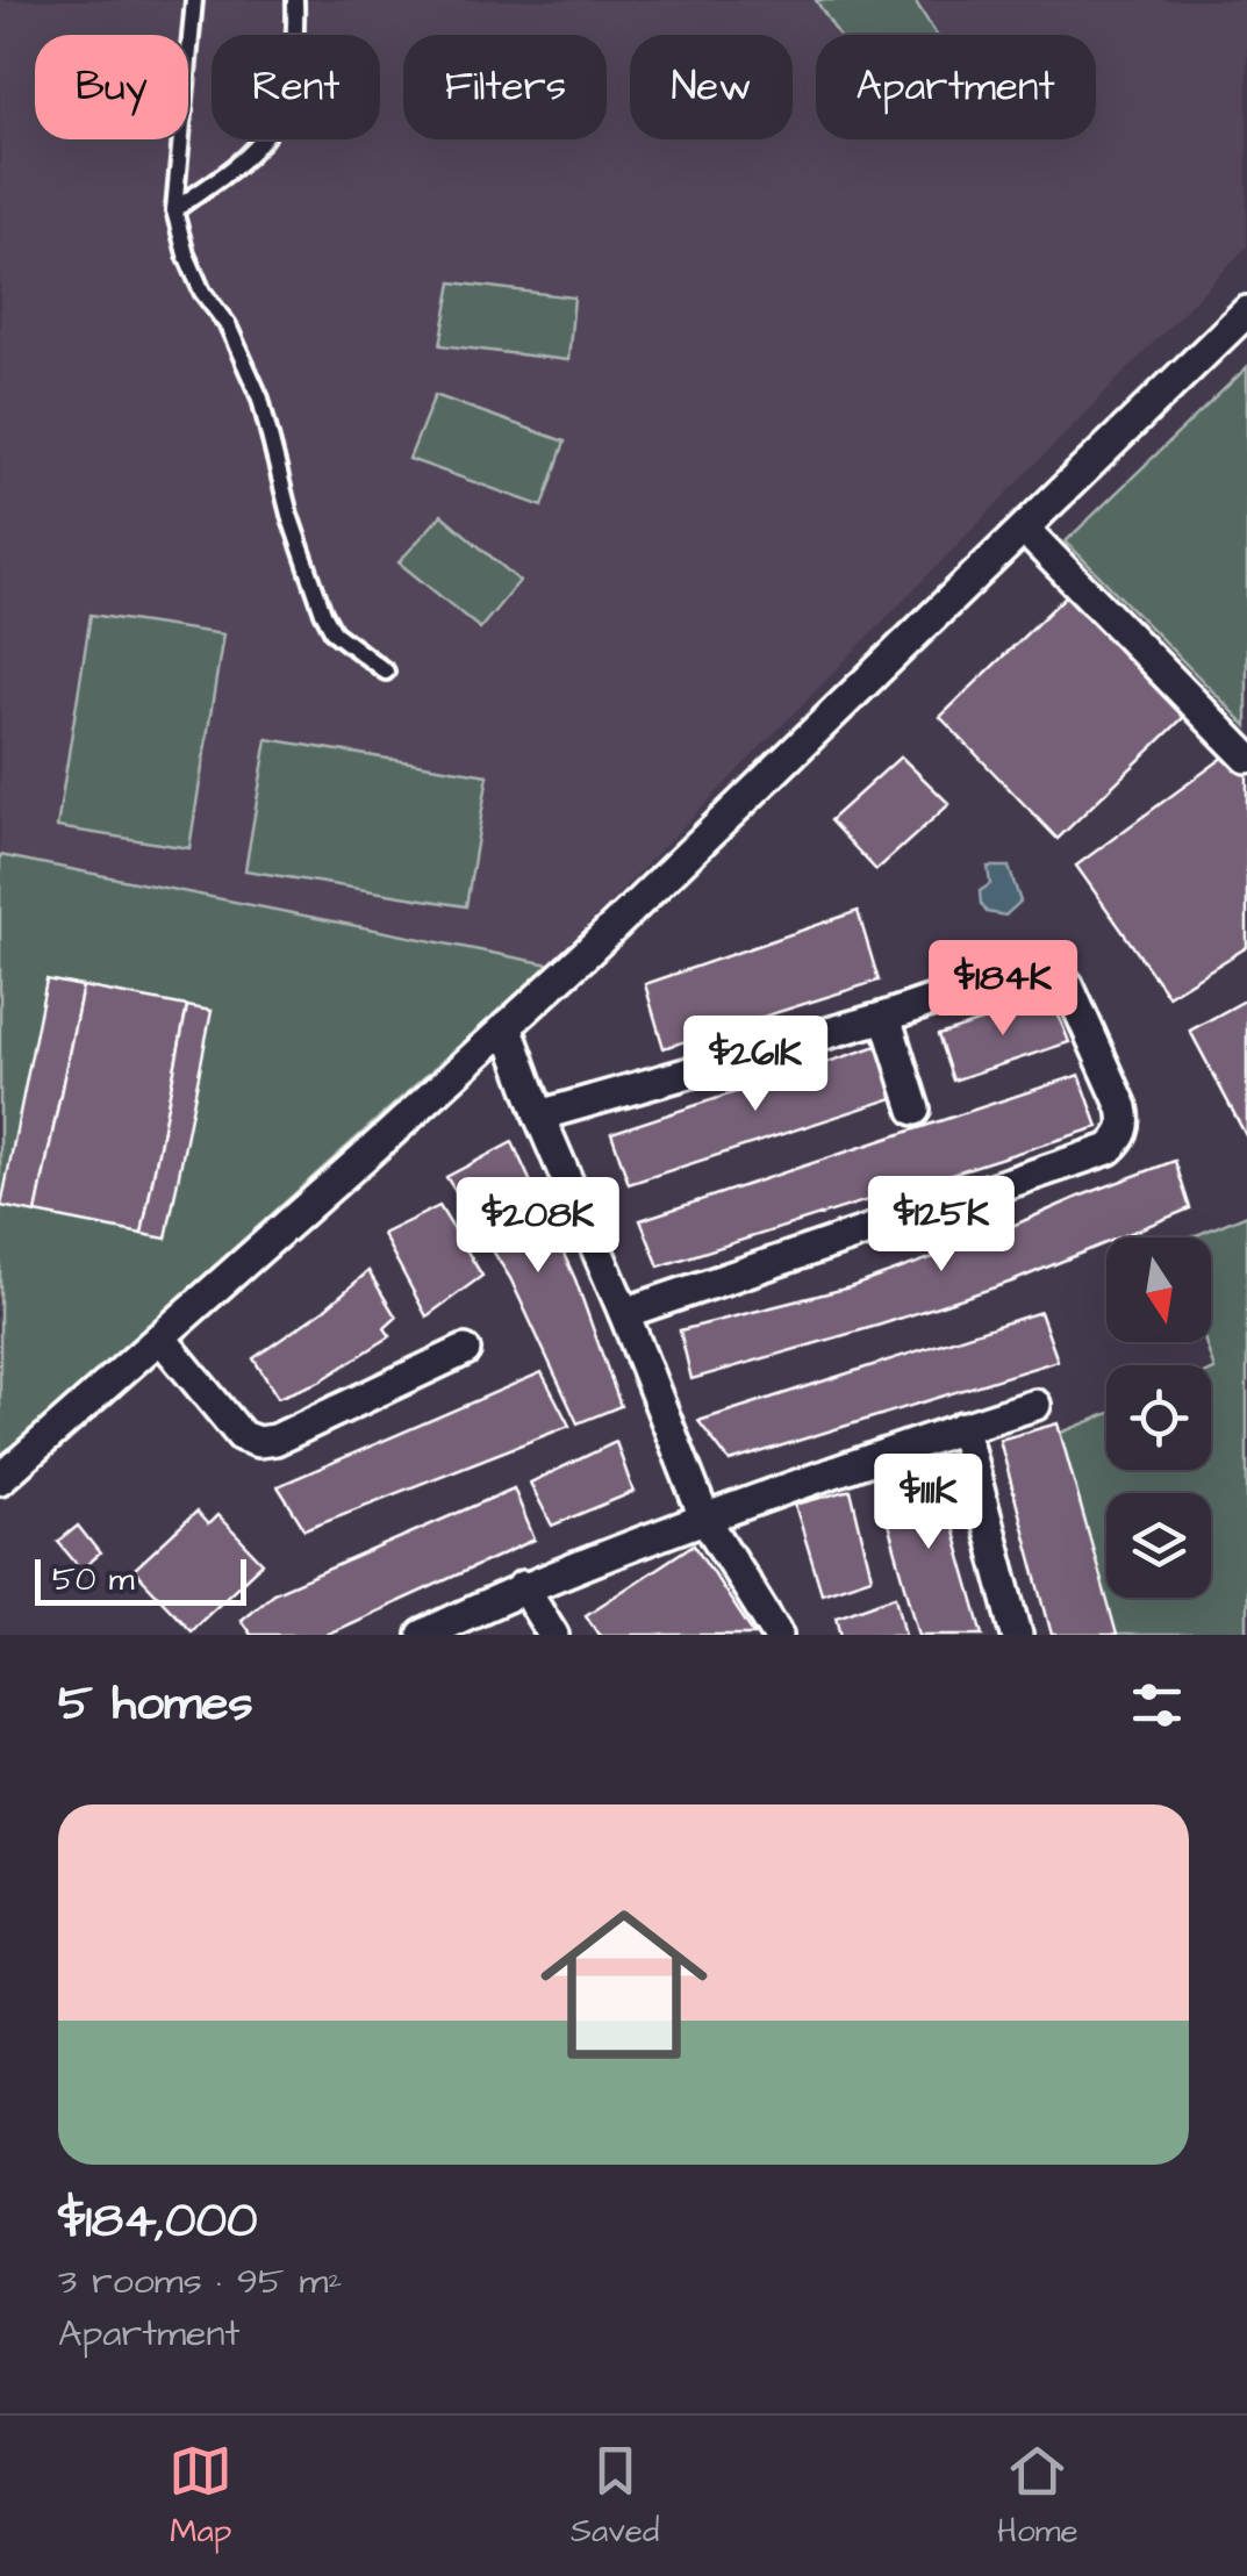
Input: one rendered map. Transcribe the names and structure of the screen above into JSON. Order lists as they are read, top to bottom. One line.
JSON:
{"scale_bar":"50 m","north":"bottom","page":{"chip":["Buy","Rent","Filters","New","Apartment"],"price":["$184K","$261K","$125K","$208K","$111K"],"scale":"50 m","heading":"5 homes","list":[{"name":"$184,000","note":"3 rooms · 95 m² · Apartment"}],"tabs":["Map","Saved","Home"]}}
